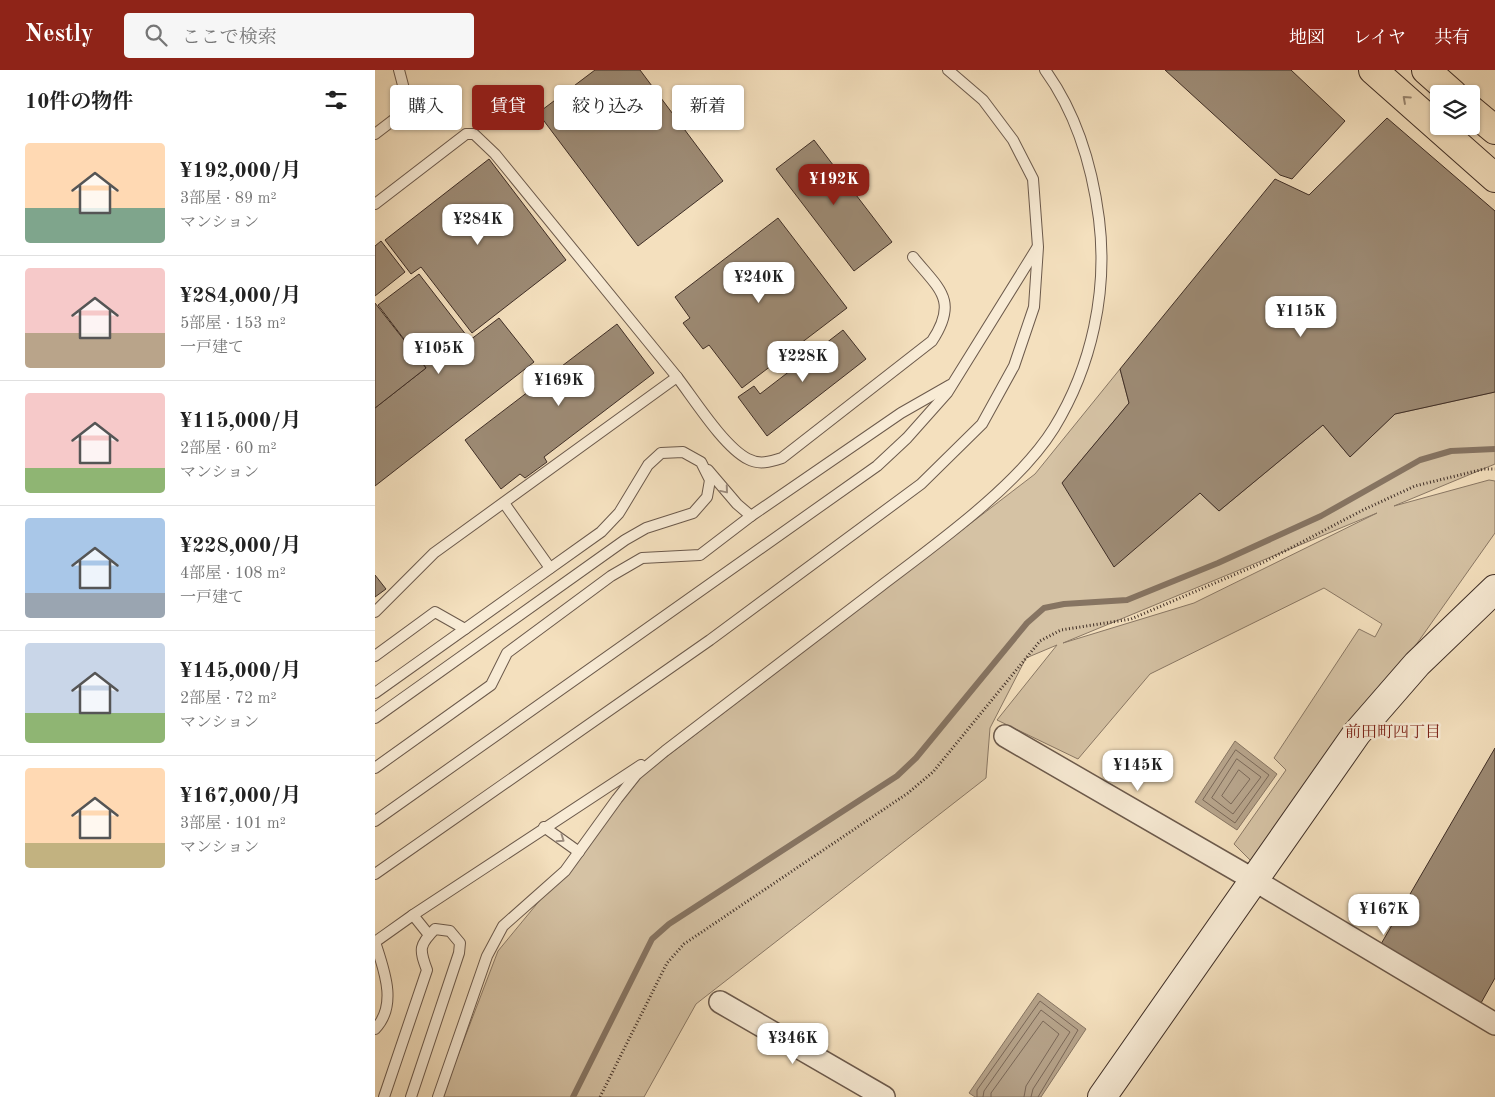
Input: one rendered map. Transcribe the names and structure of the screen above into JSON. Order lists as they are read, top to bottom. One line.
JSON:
{"districts":["前田町四丁目"],"page":{"header":"Nestly","search":"ここで検索","nav":["地図","レイヤ","共有"],"heading":"10件の物件","chip":["購入","賃貸","絞り込み","新着"],"list":[{"name":"¥192,000/月","note":"3部屋 · 89 m² · マンション"},{"name":"¥284,000/月","note":"5部屋 · 153 m² · 一戸建て"},{"name":"¥115,000/月","note":"2部屋 · 60 m² · マンション"},{"name":"¥228,000/月","note":"4部屋 · 108 m² · 一戸建て"},{"name":"¥145,000/月","note":"2部屋 · 72 m² · マンション"},{"name":"¥167,000/月","note":"3部屋 · 101 m² · マンション"}],"price":["¥192K","¥284K","¥240K","¥115K","¥105K","¥228K","¥169K","¥145K","¥167K","¥346K"]}}
